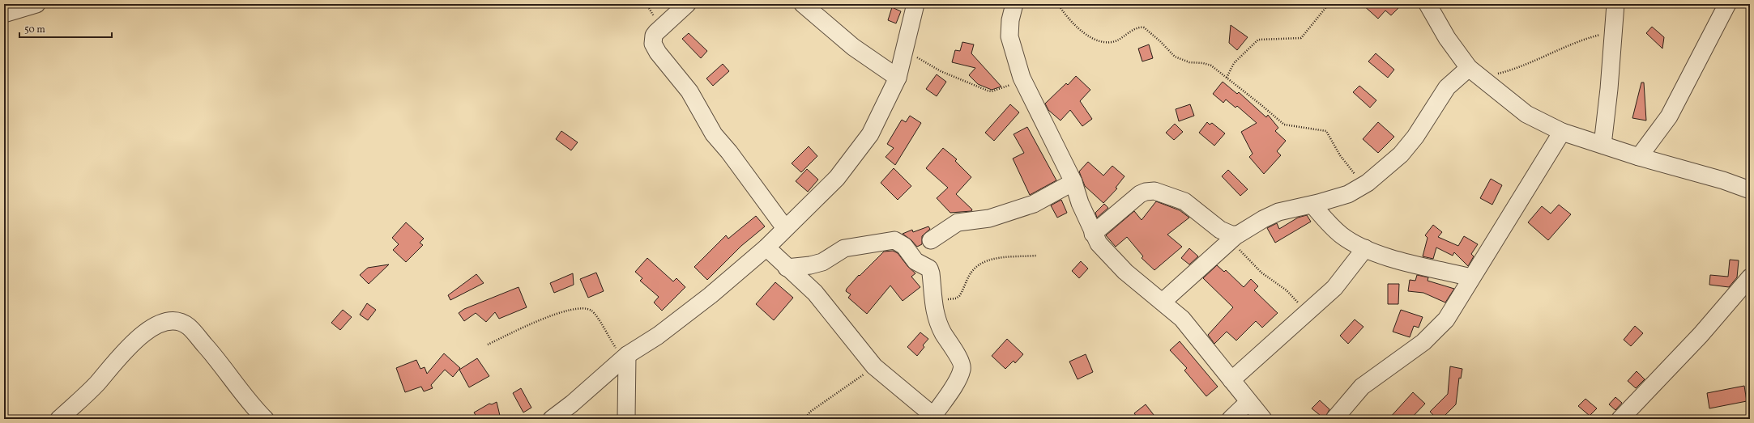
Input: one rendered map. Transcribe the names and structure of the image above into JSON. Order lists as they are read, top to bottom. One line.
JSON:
{"scale_bar":"50 m"}
